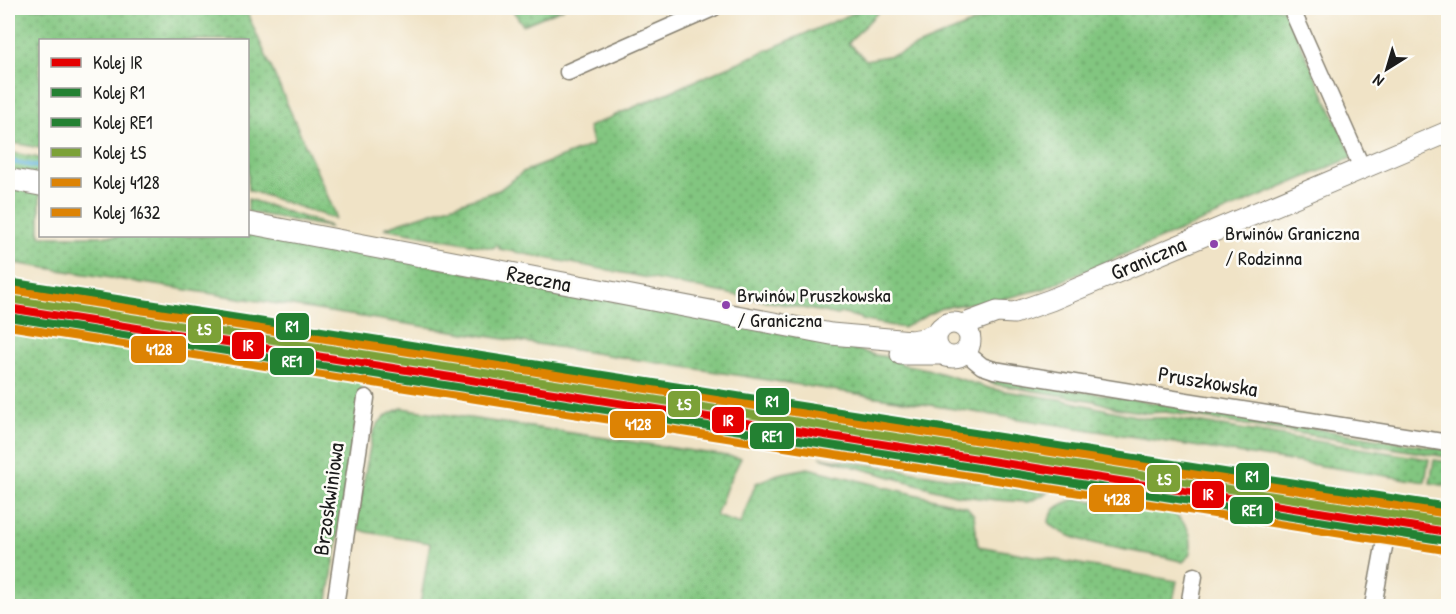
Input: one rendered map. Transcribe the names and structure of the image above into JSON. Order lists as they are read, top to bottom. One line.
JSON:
{"streets":{"street":["Graniczna","Rzeczna","Pruszkowska","Brzoskwiniowa"]},"crossings":[["Graniczna","Pruszkowska"]],"places":["Brwinów Graniczna / Rodzinna","Brwinów Pruszkowska / Graniczna"],"lines":["rail line R1","rail line 1632","rail line ŁS","rail line IR","rail line RE1","rail line 4128"],"legend":["Kolej IR","Kolej R1","Kolej RE1","Kolej ŁS","Kolej 4128","Kolej 1632"],"north":"bottom left"}
